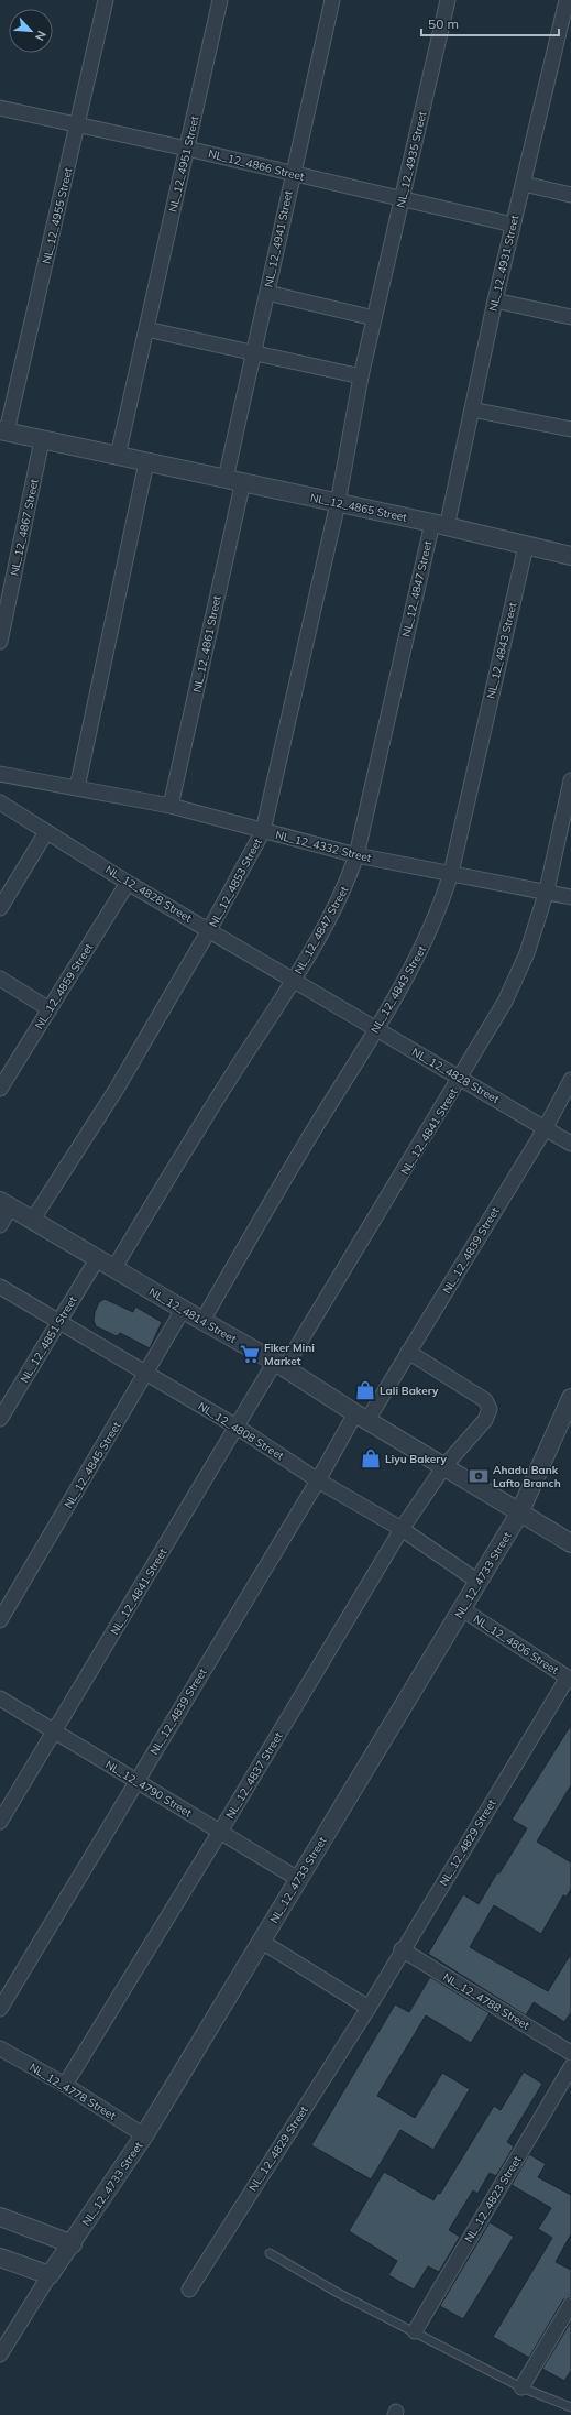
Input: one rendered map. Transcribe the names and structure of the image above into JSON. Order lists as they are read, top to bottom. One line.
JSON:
{"streets":{"street":["NL_12_4935 Street","NL_12_4951 Street","NL_12_4866 Street","NL_12_4955 Street","NL_12_4941 Street","NL_12_4931 Street","NL_12_4865 Street","NL_12_4867 Street","NL_12_4847 Street","NL_12_4861 Street","NL_12_4843 Street","NL_12_4332 Street","NL_12_4853 Street","NL_12_4828 Street","NL_12_4859 Street","NL_12_4841 Street","NL_12_4839 Street","NL_12_4814 Street","NL_12_4851 Street","NL_12_4808 Street","NL_12_4845 Street","NL_12_4733 Street","NL_12_4806 Street","NL_12_4837 Street","NL_12_4790 Street","NL_12_4829 Street","NL_12_4788 Street","NL_12_4778 Street","NL_12_4823 Street"]},"crossings":[["NL_12_4935 Street","NL_12_4866 Street"],["NL_12_4935 Street","NL_12_4865 Street"],["NL_12_4935 Street","NL_12_4853 Street"],["NL_12_4951 Street","NL_12_4866 Street"],["NL_12_4951 Street","NL_12_4865 Street"],["NL_12_4866 Street","NL_12_4955 Street"],["NL_12_4866 Street","NL_12_4941 Street"],["NL_12_4866 Street","NL_12_4931 Street"],["NL_12_4955 Street","NL_12_4865 Street"],["NL_12_4941 Street","NL_12_4865 Street"],["NL_12_4931 Street","NL_12_4865 Street"],["NL_12_4931 Street","NL_12_4847 Street"],["NL_12_4865 Street","NL_12_4867 Street"],["NL_12_4865 Street","NL_12_4847 Street"],["NL_12_4865 Street","NL_12_4861 Street"],["NL_12_4865 Street","NL_12_4843 Street"],["NL_12_4865 Street","NL_12_4853 Street"],["NL_12_4847 Street","NL_12_4332 Street"],["NL_12_4847 Street","NL_12_4828 Street"],["NL_12_4847 Street","NL_12_4814 Street"],["NL_12_4861 Street","NL_12_4332 Street"],["NL_12_4843 Street","NL_12_4332 Street"],["NL_12_4843 Street","NL_12_4828 Street"],["NL_12_4843 Street","NL_12_4814 Street"],["NL_12_4332 Street","NL_12_4853 Street"],["NL_12_4332 Street","NL_12_4841 Street"],["NL_12_4853 Street","NL_12_4828 Street"],["NL_12_4853 Street","NL_12_4814 Street"],["NL_12_4828 Street","NL_12_4859 Street"],["NL_12_4828 Street","NL_12_4841 Street"],["NL_12_4828 Street","NL_12_4839 Street"],["NL_12_4841 Street","NL_12_4814 Street"],["NL_12_4841 Street","NL_12_4808 Street"],["NL_12_4841 Street","NL_12_4790 Street"],["NL_12_4839 Street","NL_12_4814 Street"],["NL_12_4839 Street","NL_12_4808 Street"],["NL_12_4839 Street","NL_12_4837 Street"],["NL_12_4839 Street","NL_12_4790 Street"],["NL_12_4814 Street","NL_12_4851 Street"],["NL_12_4814 Street","NL_12_4845 Street"],["NL_12_4814 Street","NL_12_4733 Street"],["NL_12_4814 Street","NL_12_4837 Street"],["NL_12_4851 Street","NL_12_4808 Street"],["NL_12_4808 Street","NL_12_4845 Street"],["NL_12_4808 Street","NL_12_4733 Street"],["NL_12_4808 Street","NL_12_4837 Street"],["NL_12_4733 Street","NL_12_4806 Street"],["NL_12_4733 Street","NL_12_4790 Street"],["NL_12_4733 Street","NL_12_4778 Street"],["NL_12_4806 Street","NL_12_4829 Street"],["NL_12_4837 Street","NL_12_4790 Street"],["NL_12_4837 Street","NL_12_4778 Street"],["NL_12_4829 Street","NL_12_4788 Street"]],"places":{"supermarket":["Fiker Mini Market"],"shop":["Lali Bakery","Liyu Bakery"],"bank":["Ahadu Bank Lafto Branch"]},"scale_bar":"50 m","north":"bottom right"}
